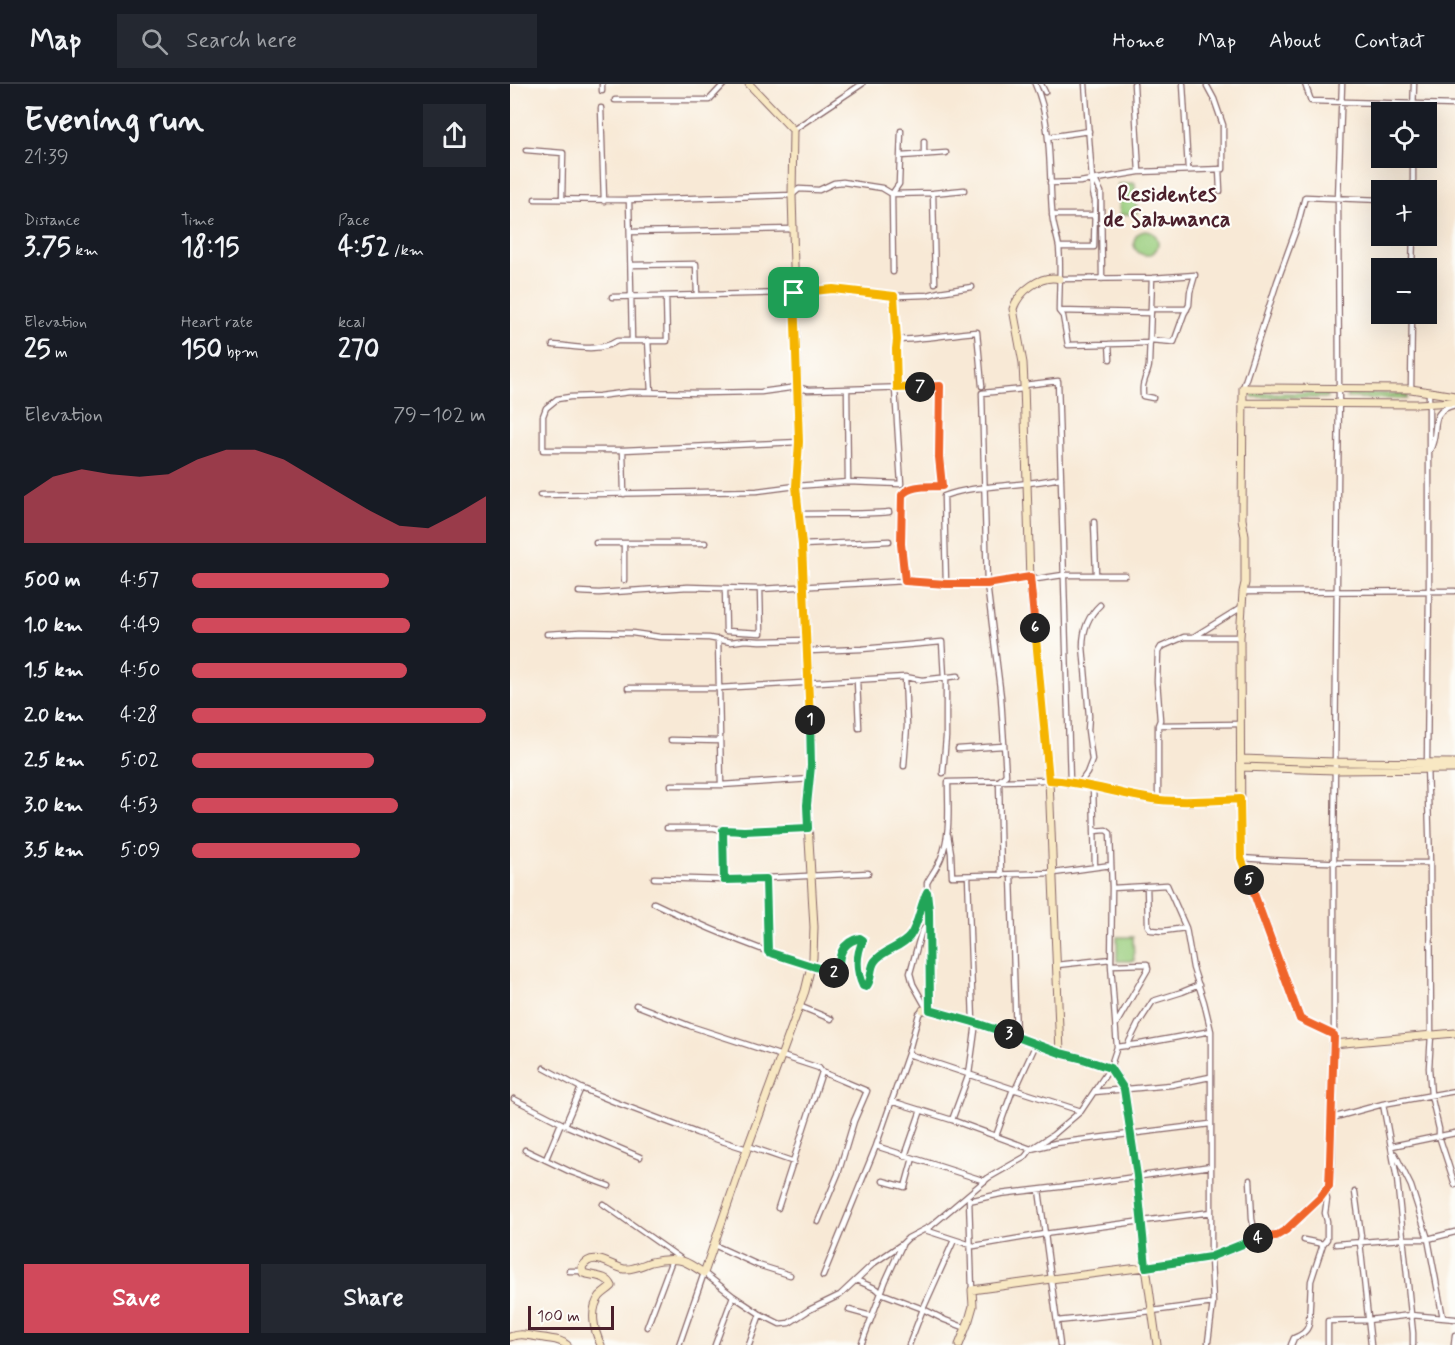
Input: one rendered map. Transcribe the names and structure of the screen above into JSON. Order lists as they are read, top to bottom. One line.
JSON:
{"districts":["Residentes de Salamanca"],"scale_bar":"100 m","page":{"header":"Map","search":"Search here","nav":["Home","Map","About","Contact"],"heading":["Evening run","21:39"],"map_buttons":["+","−"],"stats":[["Distance","3.75 km"],["Time","18:15"],["Pace","4:52 /km"],["Elevation","25 m"],["Heart rate","150 bpm"],["kcal","270"]],"pins":["7","6","1","5","2","3","4"],"chart":["Elevation","79–102 m"],"list":[{"name":"500 m","note":"4:57"},{"name":"1.0 km","note":"4:49"},{"name":"1.5 km","note":"4:50"},{"name":"2.0 km","note":"4:28"},{"name":"2.5 km","note":"5:02"},{"name":"3.0 km","note":"4:53"},{"name":"3.5 km","note":"5:09"}],"buttons":["Save","Share"],"scale":"100 m"}}
